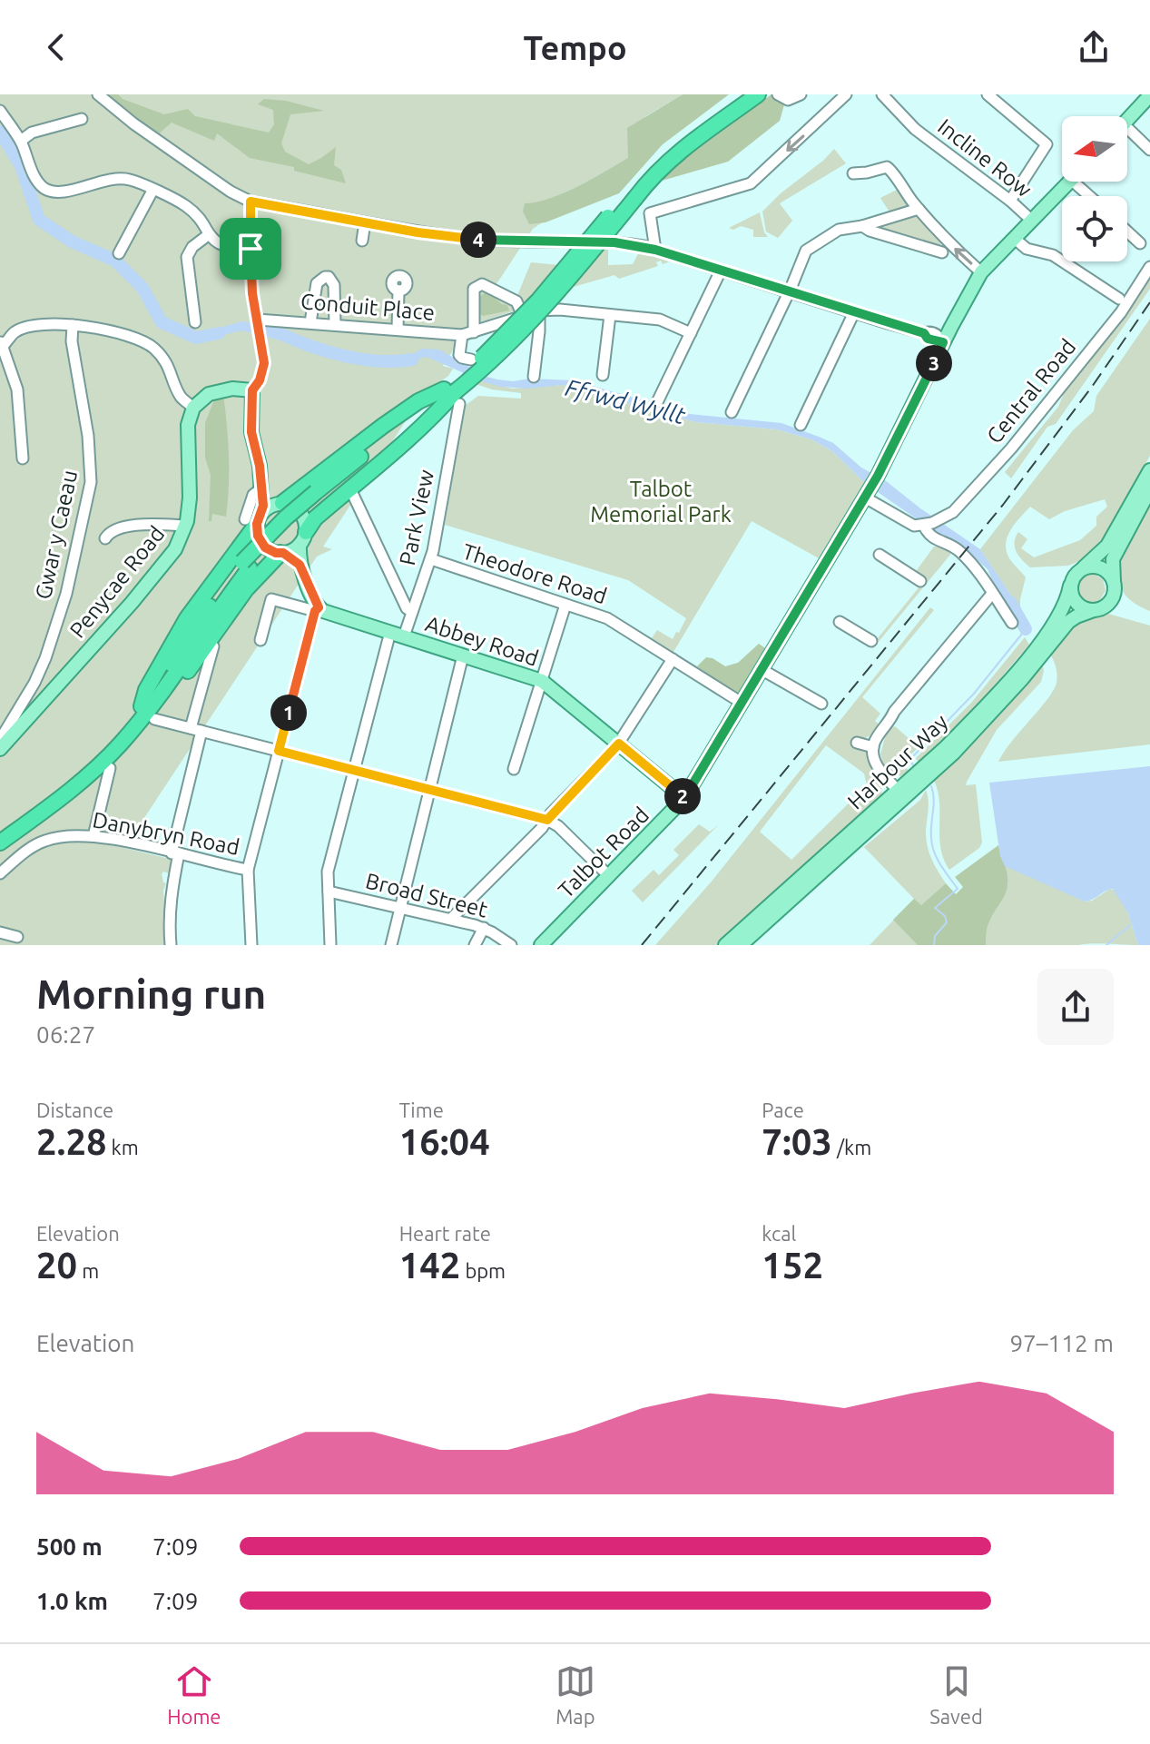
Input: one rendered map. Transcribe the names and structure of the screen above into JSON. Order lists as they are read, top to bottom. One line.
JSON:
{"streets":{"main road":["Penycae Road","Abbey Road","Harbour Way","Talbot Road"],"street":["Incline Row","Conduit Place","Central Road","Park View","Gwar y Caeau","Theodore Road","Danybryn Road","Broad Street"]},"crossings":[["Incline Row","Talbot Road"],["Park View","Theodore Road"],["Park View","Abbey Road"],["Abbey Road","Talbot Road"]],"water":["Ffrwd Wyllt"],"parks":["Talbot Memorial Park"],"north":"left","page":{"header":"Tempo","pins":["4","3","1","2"],"heading":["Morning run","06:27"],"stats":[["Distance","2.28 km"],["Time","16:04"],["Pace","7:03 /km"],["Elevation","20 m"],["Heart rate","142 bpm"],["kcal","152"]],"chart":["Elevation","97–112 m"],"list":[{"name":"500 m","note":"7:09"},{"name":"1.0 km","note":"7:09"}],"tabs":["Home","Map","Saved"]}}
